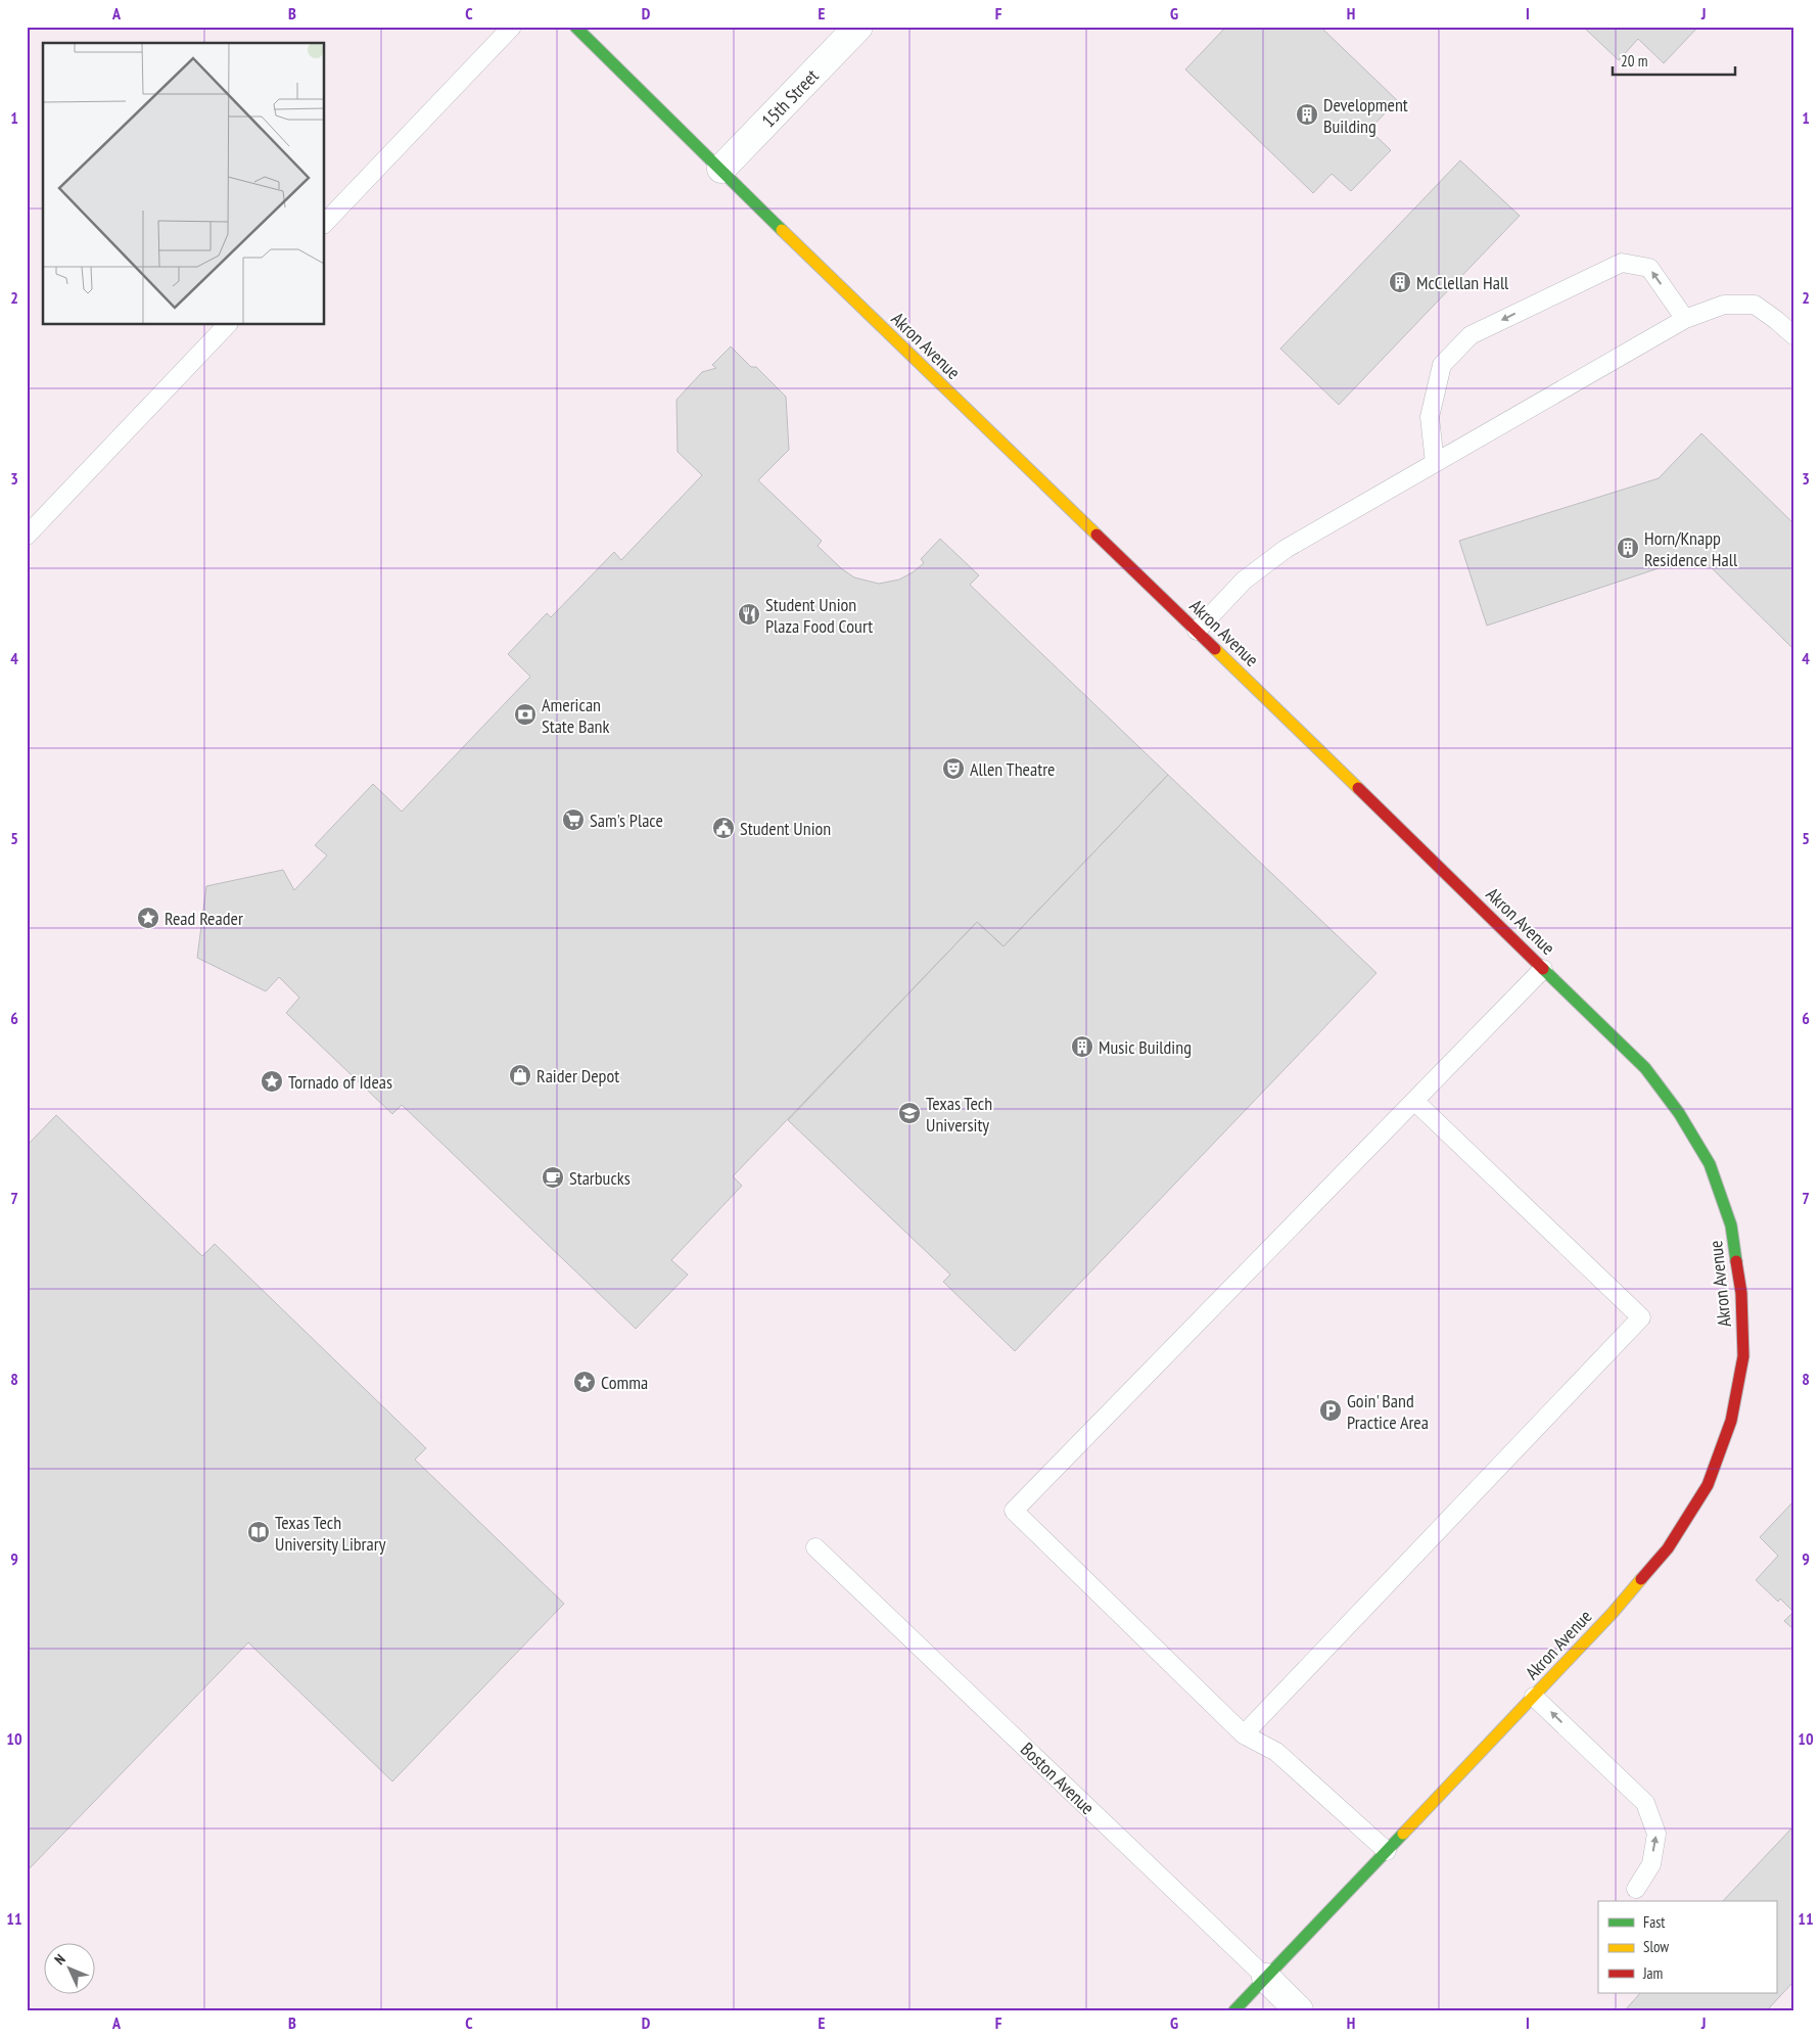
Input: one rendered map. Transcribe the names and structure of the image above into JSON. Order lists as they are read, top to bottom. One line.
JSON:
{"streets":{"street":["15th Street","Akron Avenue","Boston Avenue"]},"crossings":[["15th Street","Akron Avenue"],["Akron Avenue","Boston Avenue"]],"places":{"building":["Development Building","McClellan Hall","Horn/Knapp Residence Hall","Music Building"],"restaurant":["Student Union Plaza Food Court"],"bank":["American State Bank"],"theatre":["Allen Theatre"],"supermarket":["Sam's Place"],"public building":["Student Union"],"place":["Read Reader","Tornado of Ideas","Comma"],"shop":["Raider Depot"],"school or university":["Texas Tech University"],"cafe":["Starbucks"],"parking":["Goin' Band Practice Area"],"library":["Texas Tech University Library"]},"legend":["Fast","Slow","Jam"],"scale_bar":"20 m","north":"top left","grid":{"columns":["A","B","C","D","E","F","G","H","I","J"],"rows":["1","2","3","4","5","6","7","8","9","10","11"]}}
